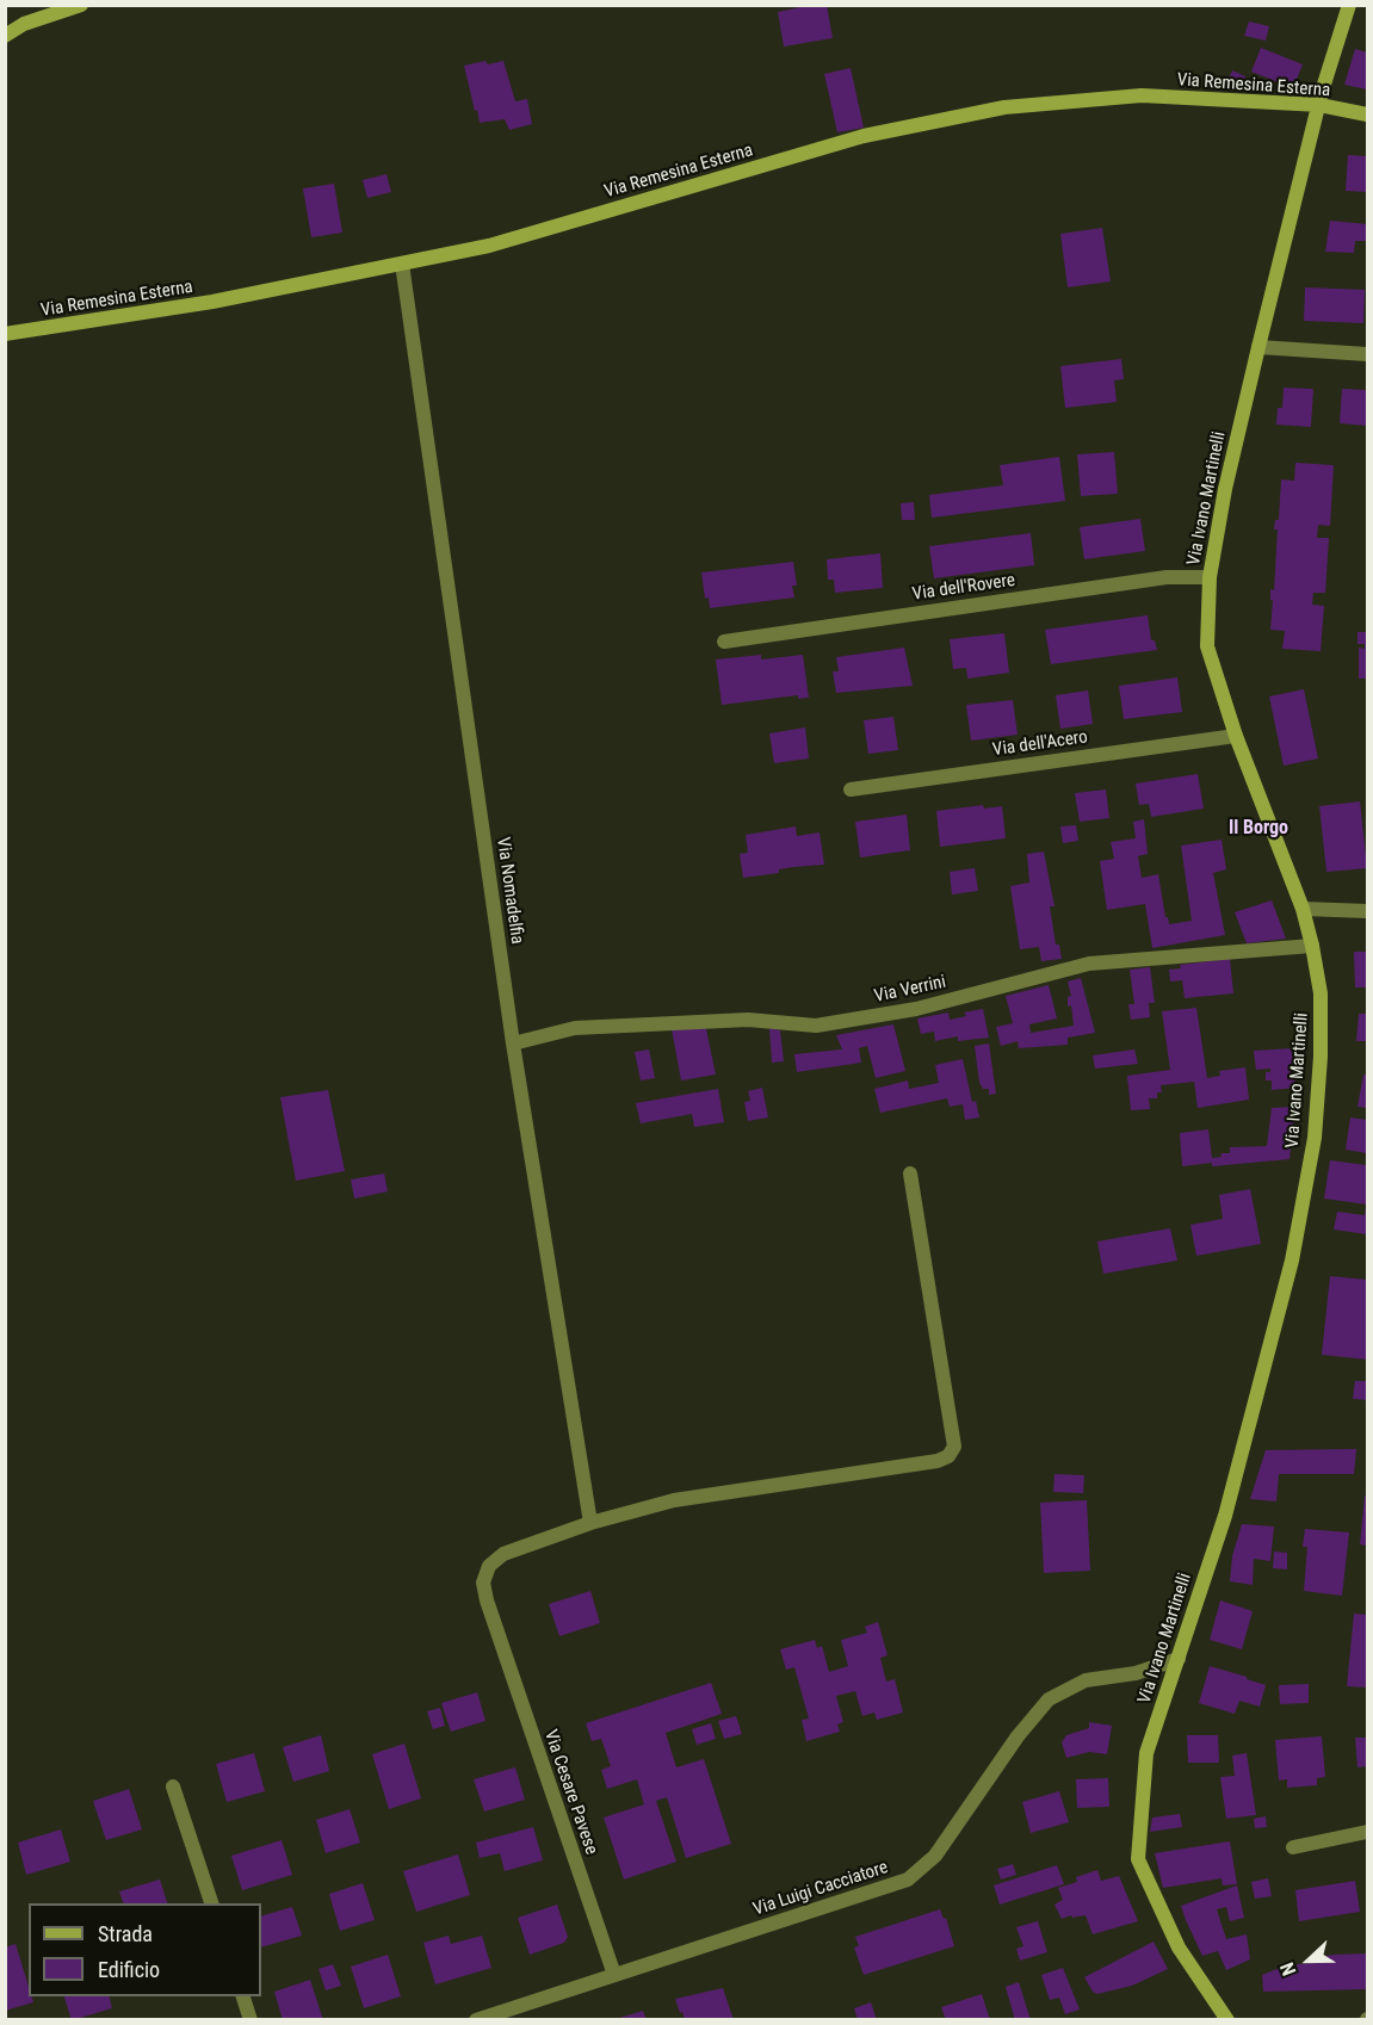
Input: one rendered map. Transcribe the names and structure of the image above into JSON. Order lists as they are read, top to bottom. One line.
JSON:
{"streets":{"street":["Via Remesina Esterna","Via Ivano Martinelli","Via dell'Rovere","Via dell'Acero","Via Nomadelfia","Via Verrini","Via Cesare Pavese","Via Luigi Cacciatore"]},"crossings":[["Via Remesina Esterna","Via Ivano Martinelli"],["Via Remesina Esterna","Via Nomadelfia"],["Via Ivano Martinelli","Via dell'Rovere"],["Via Ivano Martinelli","Via dell'Acero"],["Via Ivano Martinelli","Via Verrini"],["Via Ivano Martinelli","Via Luigi Cacciatore"],["Via Nomadelfia","Via Verrini"],["Via Nomadelfia","Via Cesare Pavese"],["Via Cesare Pavese","Via Luigi Cacciatore"]],"districts":["Il Borgo"],"legend":["Strada","Edificio"],"north":"left"}
